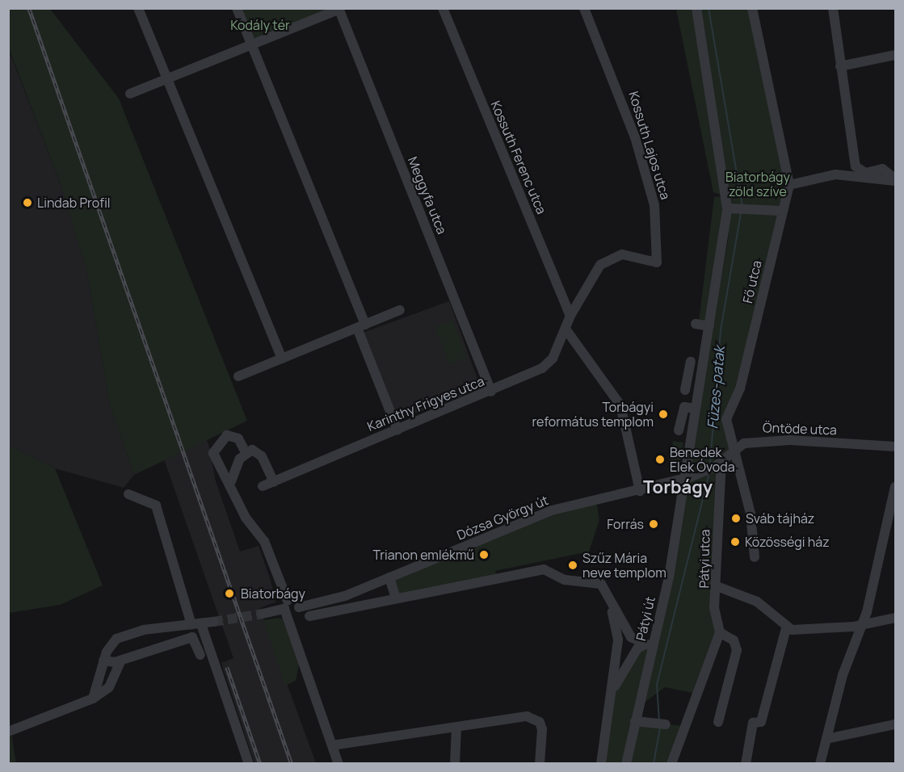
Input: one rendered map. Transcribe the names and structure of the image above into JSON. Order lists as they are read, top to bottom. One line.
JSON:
{"streets":{"street":["Kossuth Lajos utca","Kossuth Ferenc utca","Meggyfa utca","Fő utca","Karinthy Frigyes utca","Öntöde utca","Dózsa György út","Pátyi utca","Pátyi út"]},"crossings":[["Kossuth Lajos utca","Kossuth Ferenc utca"],["Kossuth Lajos utca","Karinthy Frigyes utca"],["Kossuth Ferenc utca","Karinthy Frigyes utca"],["Meggyfa utca","Karinthy Frigyes utca"],["Fő utca","Öntöde utca"],["Öntöde utca","Dózsa György út"],["Öntöde utca","Pátyi utca"],["Öntöde utca","Pátyi út"],["Dózsa György út","Pátyi út"]],"districts":["Torbágy"],"water":["Füzes-patak"],"parks":["Kodály tér","Biatorbágy zöld szíve"],"places":["Lindab Profil","Torbágyi református templom","Benedek Elek Óvoda","Sváb tájház","Forrás","Közösségi ház","Trianon emlékmű","Szűz Mária neve templom","Biatorbágy"]}
